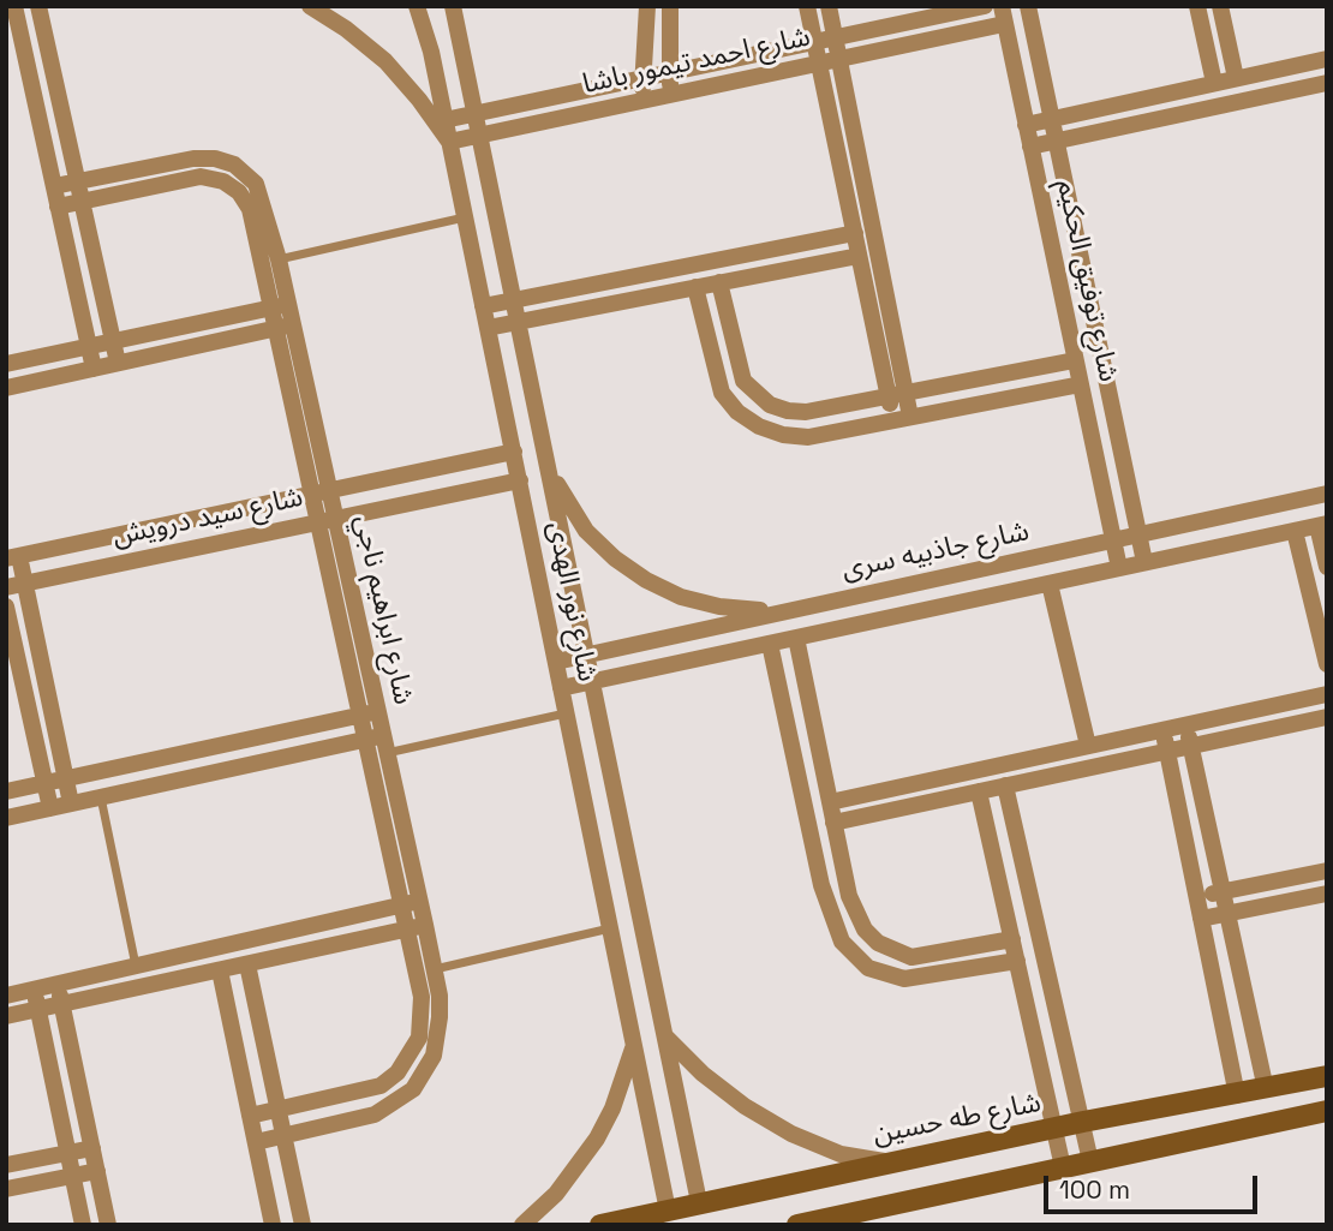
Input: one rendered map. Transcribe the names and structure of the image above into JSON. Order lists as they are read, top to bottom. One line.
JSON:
{"streets":{"street":["شارع احمد تيمور باشا","شارع توفيق الحكيم","شارع سيد درويش","شارع جاذبيه سرى","شارع نور الهدى","شارع ابراهيم ناجي","شارع طه حسين"]},"crossings":[["شارع احمد تيمور باشا","شارع توفيق الحكيم"],["شارع احمد تيمور باشا","شارع نور الهدى"],["شارع توفيق الحكيم","شارع جاذبيه سرى"],["شارع سيد درويش","شارع نور الهدى"],["شارع سيد درويش","شارع ابراهيم ناجي"],["شارع جاذبيه سرى","شارع نور الهدى"],["شارع نور الهدى","شارع طه حسين"]],"scale_bar":"100 m"}
